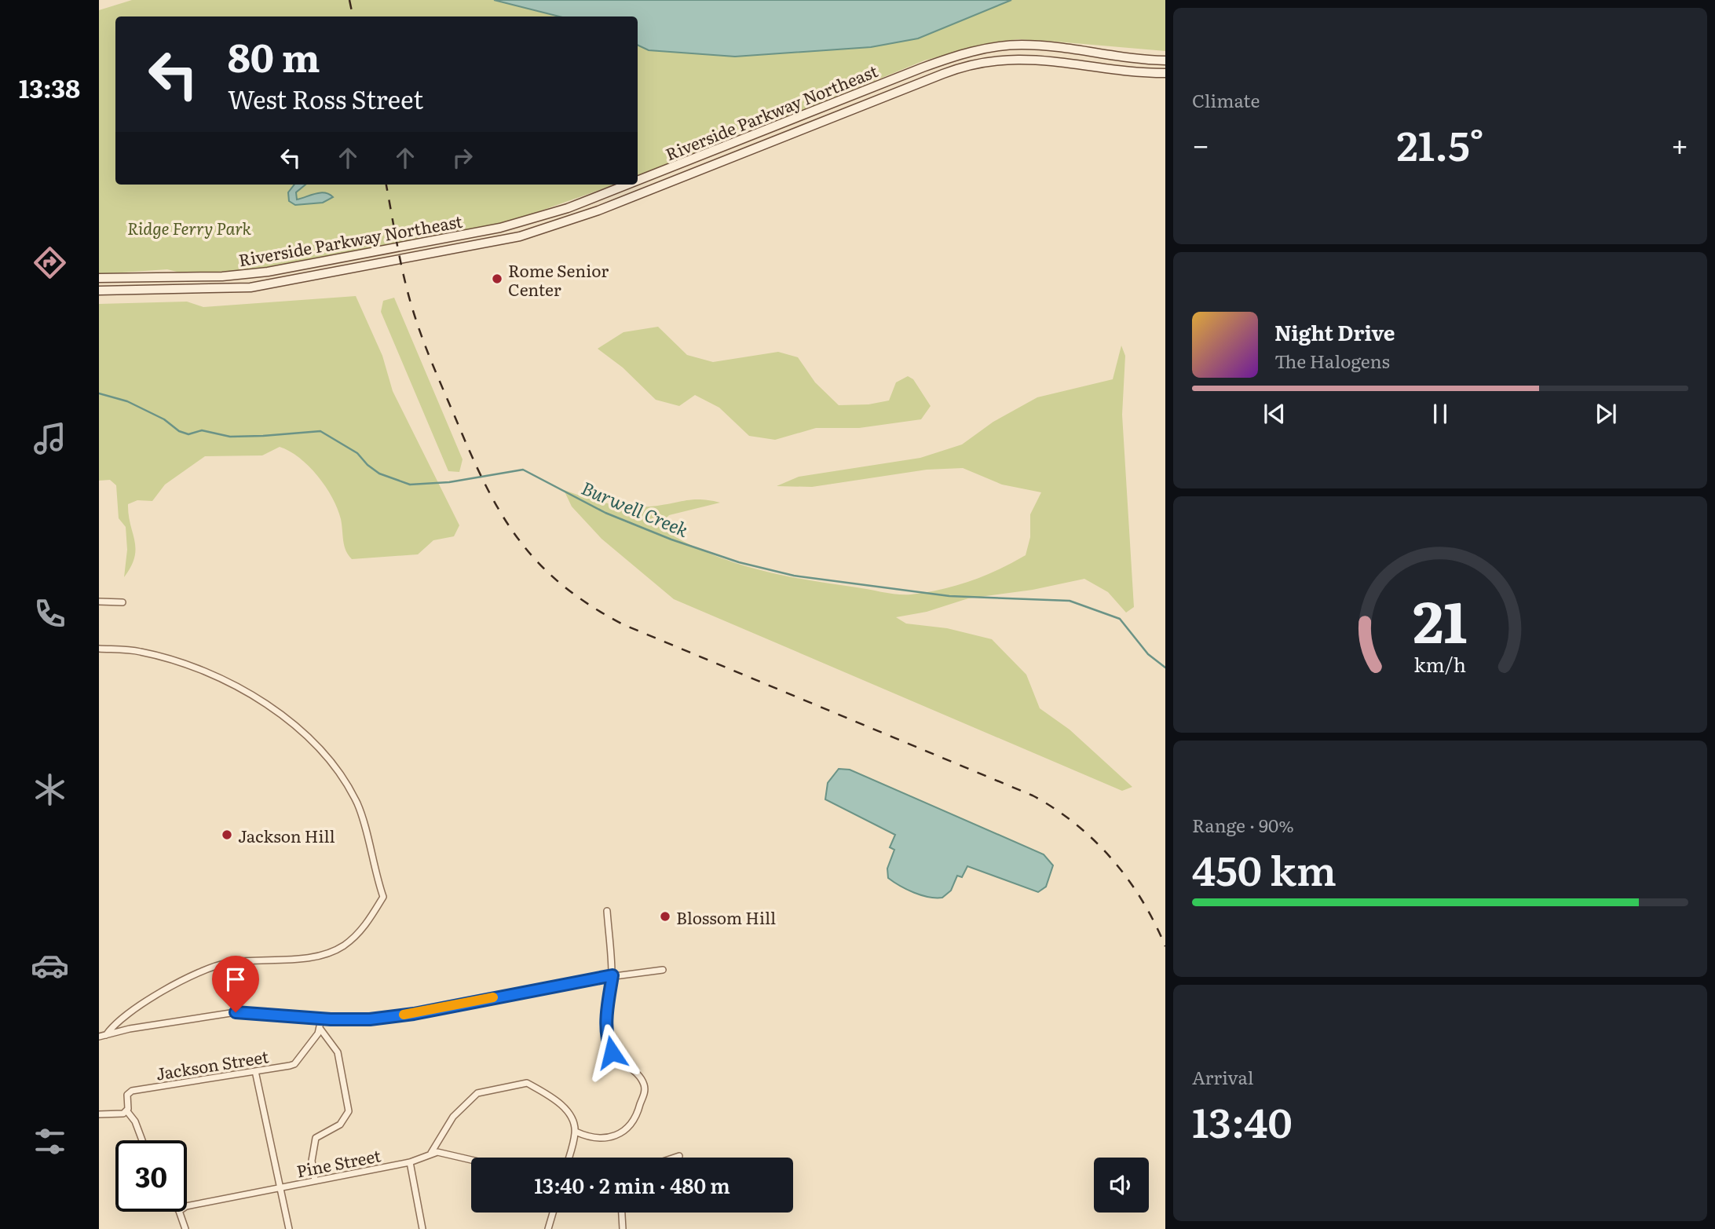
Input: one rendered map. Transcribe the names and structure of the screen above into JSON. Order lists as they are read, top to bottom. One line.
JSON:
{"streets":{"main road":["Riverside Parkway Northeast"],"street":["Jackson Street","Pine Street"]},"water":["Burwell Creek"],"parks":["Ridge Ferry Park"],"places":["Rome Senior Center","Jackson Hill","Blossom Hill"],"page":{"tabs":"13:38","tile":["Climate",["Range · 90%","450 km"],["Arrival","13:40"]],"turn":["80 m","West Ross Street"],"heat":["−","21.5°","+"],"song":["Night Drive","The Halogens"],"limit":"30","trip":"13:40 · 2 min · 480 m","gauge":["21","km/h"]}}
